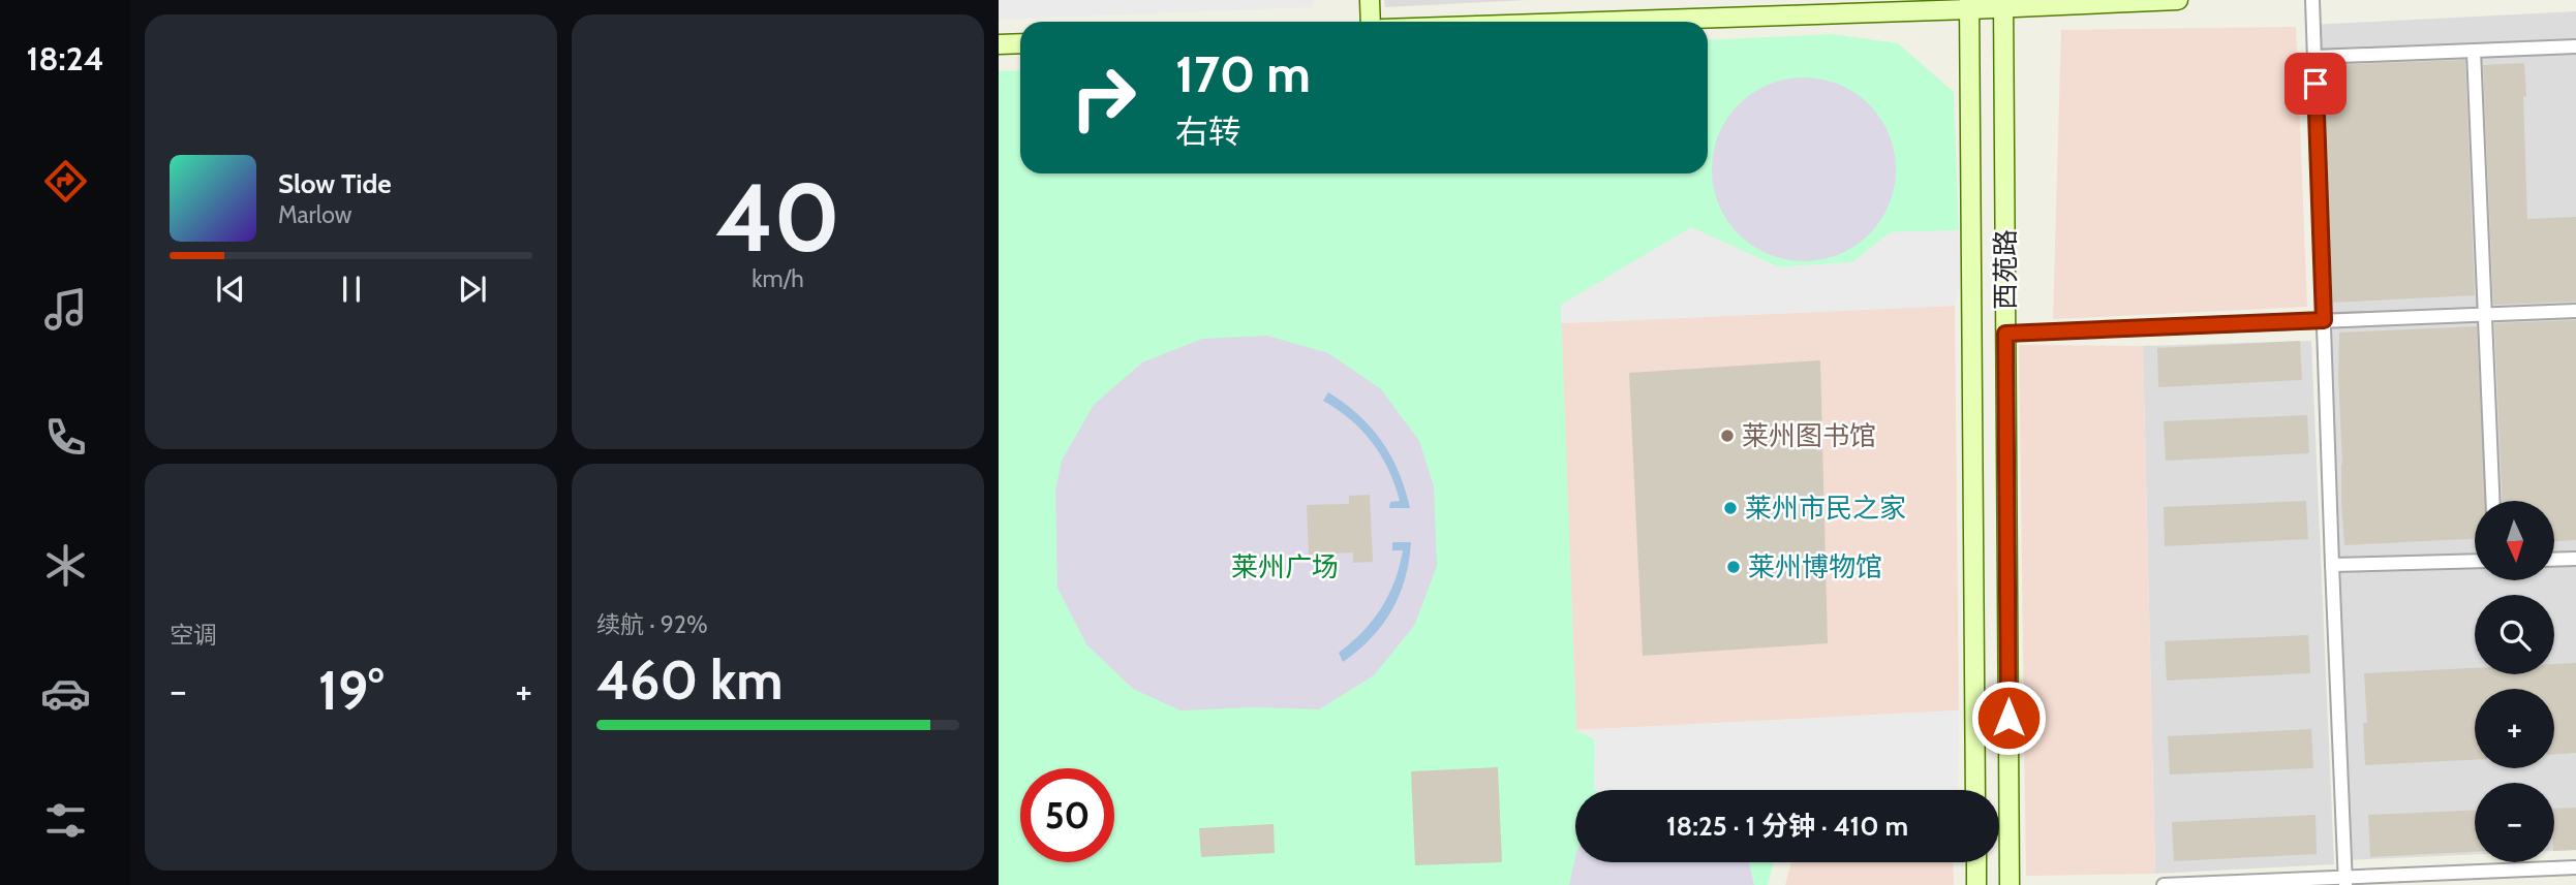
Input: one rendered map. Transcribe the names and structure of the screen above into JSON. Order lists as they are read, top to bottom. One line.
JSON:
{"streets":{"main road":["西苑路"]},"parks":["莱州广场"],"places":["莱州图书馆","莱州市民之家","莱州博物馆"],"north":"bottom","page":{"tabs":"18:24","tile":[["40","km/h"],"空调",["续航 · 92%","460 km"]],"turn":["170 m","右转"],"song":["Slow Tide","Marlow"],"map_buttons":["+","−"],"heat":["−","19°","+"],"limit":"50","trip":"18:25 · 1 分钟 · 410 m"}}
